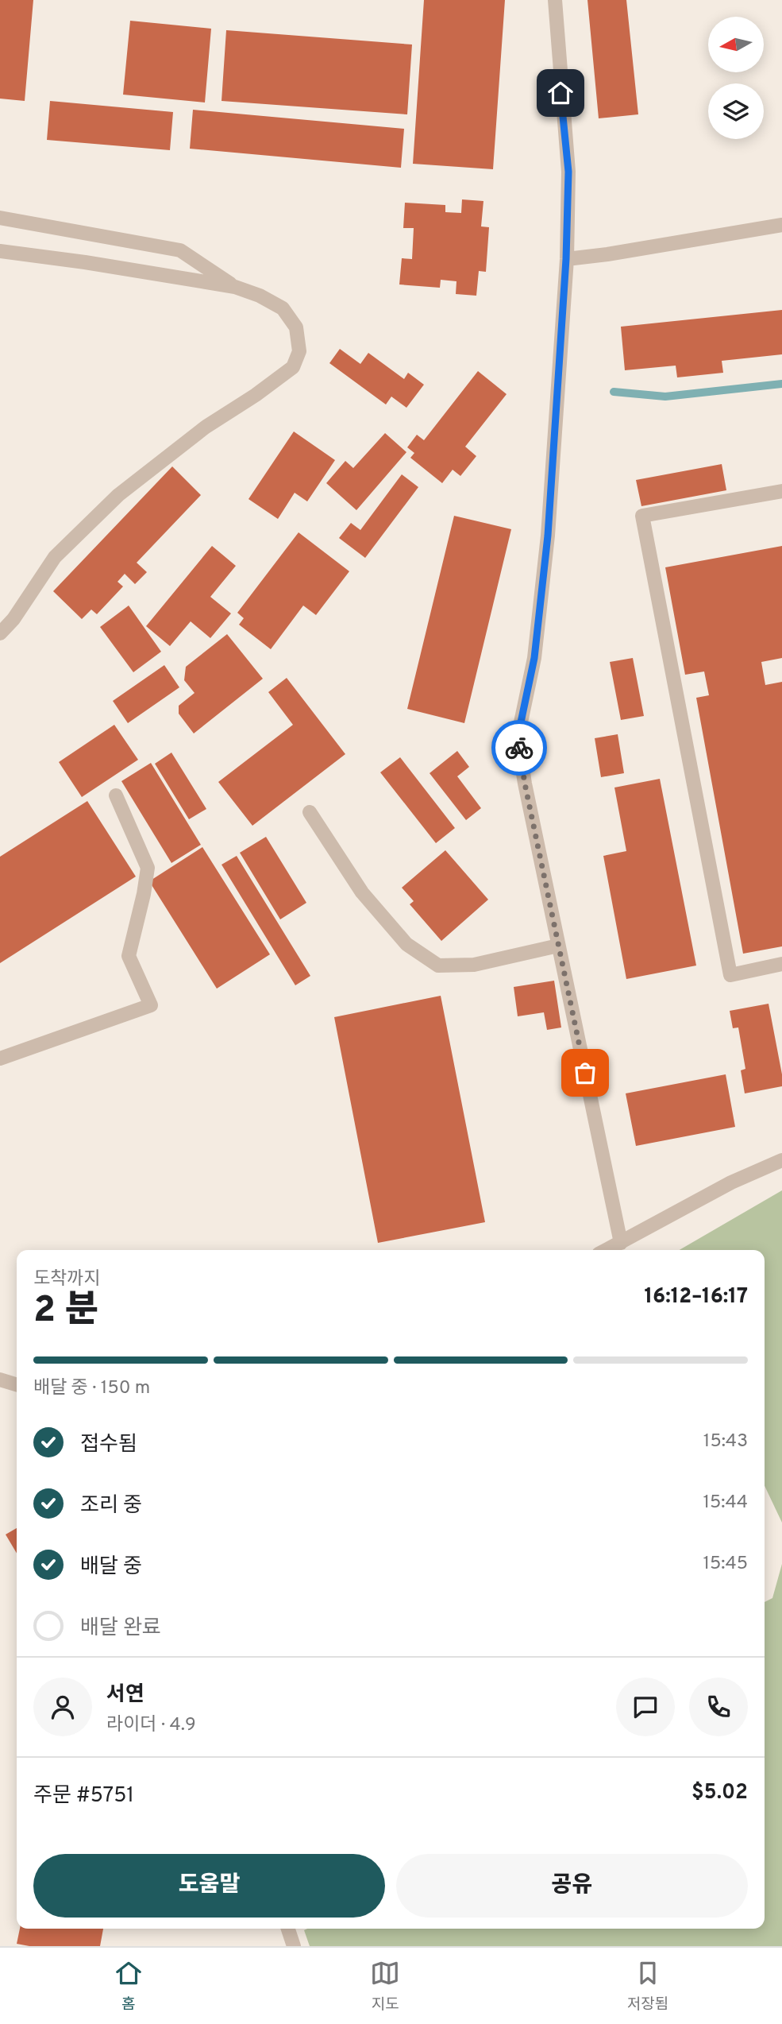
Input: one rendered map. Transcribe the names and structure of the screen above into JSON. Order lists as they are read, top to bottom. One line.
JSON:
{"north":"left","page":{"heading":["2 분","도착까지","16:12–16:17"],"panel":["서연","라이더 · 4.9","주문 #5751","$5.02"],"bar":"배달 중 · 150 m","list":[["접수됨","15:43"],["조리 중","15:44"],["배달 중","15:45"],"배달 완료"],"buttons":["도움말","공유"],"tabs":["홈","지도","저장됨"]}}
